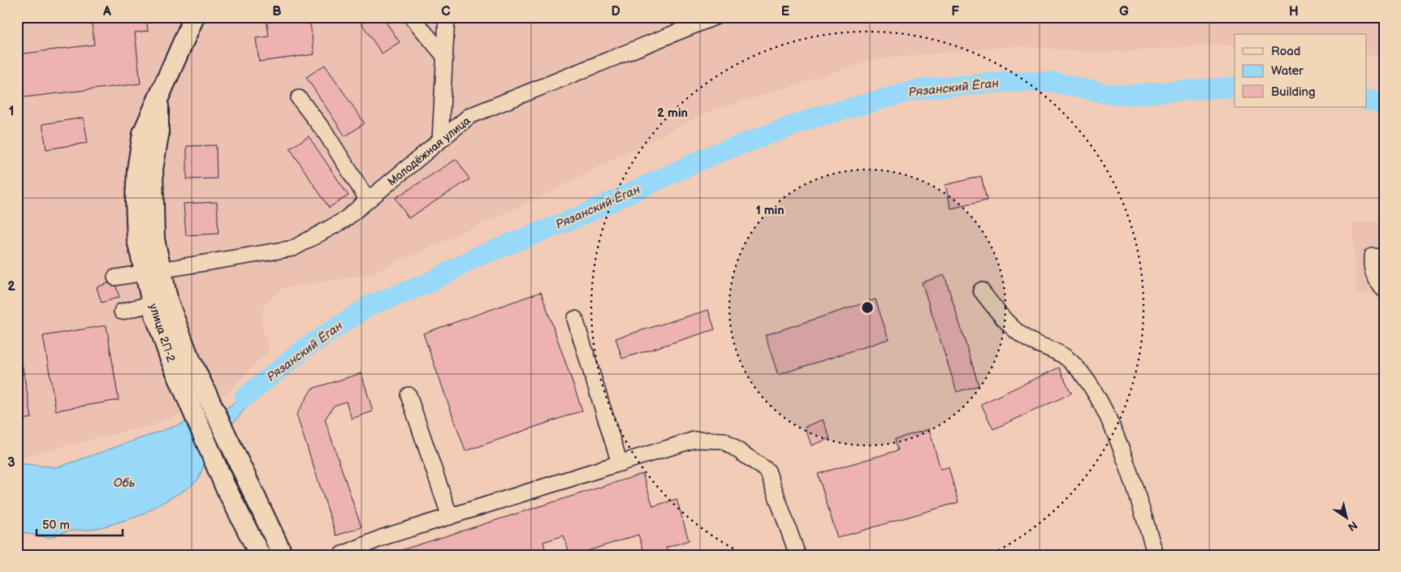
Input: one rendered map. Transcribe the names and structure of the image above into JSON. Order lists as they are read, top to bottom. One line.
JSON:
{"streets":{"main road":["улица 2П-2"],"street":["Молодёжная улица"]},"crossings":[["Молодёжная улица","улица 2П-2"]],"water":["Рязанский Ёган","Обь"],"legend":["Road","Water","Building"],"scale_bar":"50 m","north":"bottom right","grid":{"columns":["A","B","C","D","E","F","G","H"],"rows":["1","2","3"]},"rings":["2 min","1 min"]}
